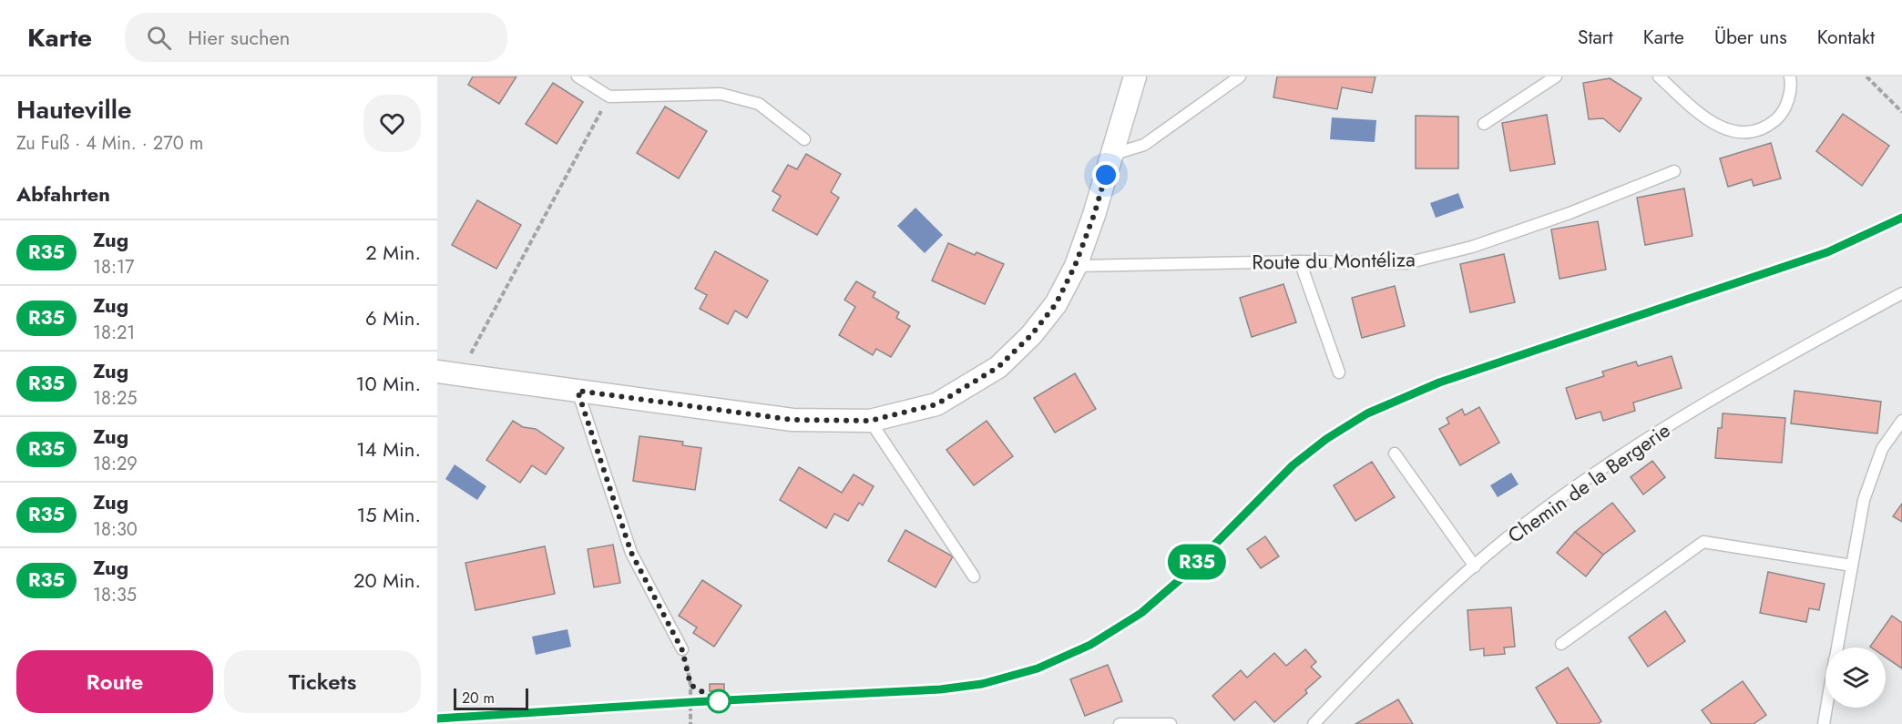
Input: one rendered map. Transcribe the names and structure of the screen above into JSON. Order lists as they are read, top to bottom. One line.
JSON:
{"streets":{"lane":["Route du Montéliza","Chemin de la Bergerie"]},"scale_bar":"20 m","page":{"header":"Karte","search":"Hier suchen","nav":["Start","Karte","Über uns","Kontakt"],"heading":[["Hauteville","Zu Fuß · 4 Min. · 270 m"],"Abfahrten"],"on_map":"R35","list":[{"mark":"R35","name":"Zug","note":"18:17","value":"2 Min."},{"mark":"R35","name":"Zug","note":"18:21","value":"6 Min."},{"mark":"R35","name":"Zug","note":"18:25","value":"10 Min."},{"mark":"R35","name":"Zug","note":"18:29","value":"14 Min."},{"mark":"R35","name":"Zug","note":"18:30","value":"15 Min."},{"mark":"R35","name":"Zug","note":"18:35","value":"20 Min."}],"buttons":["Route","Tickets"],"scale":"20 m"}}
